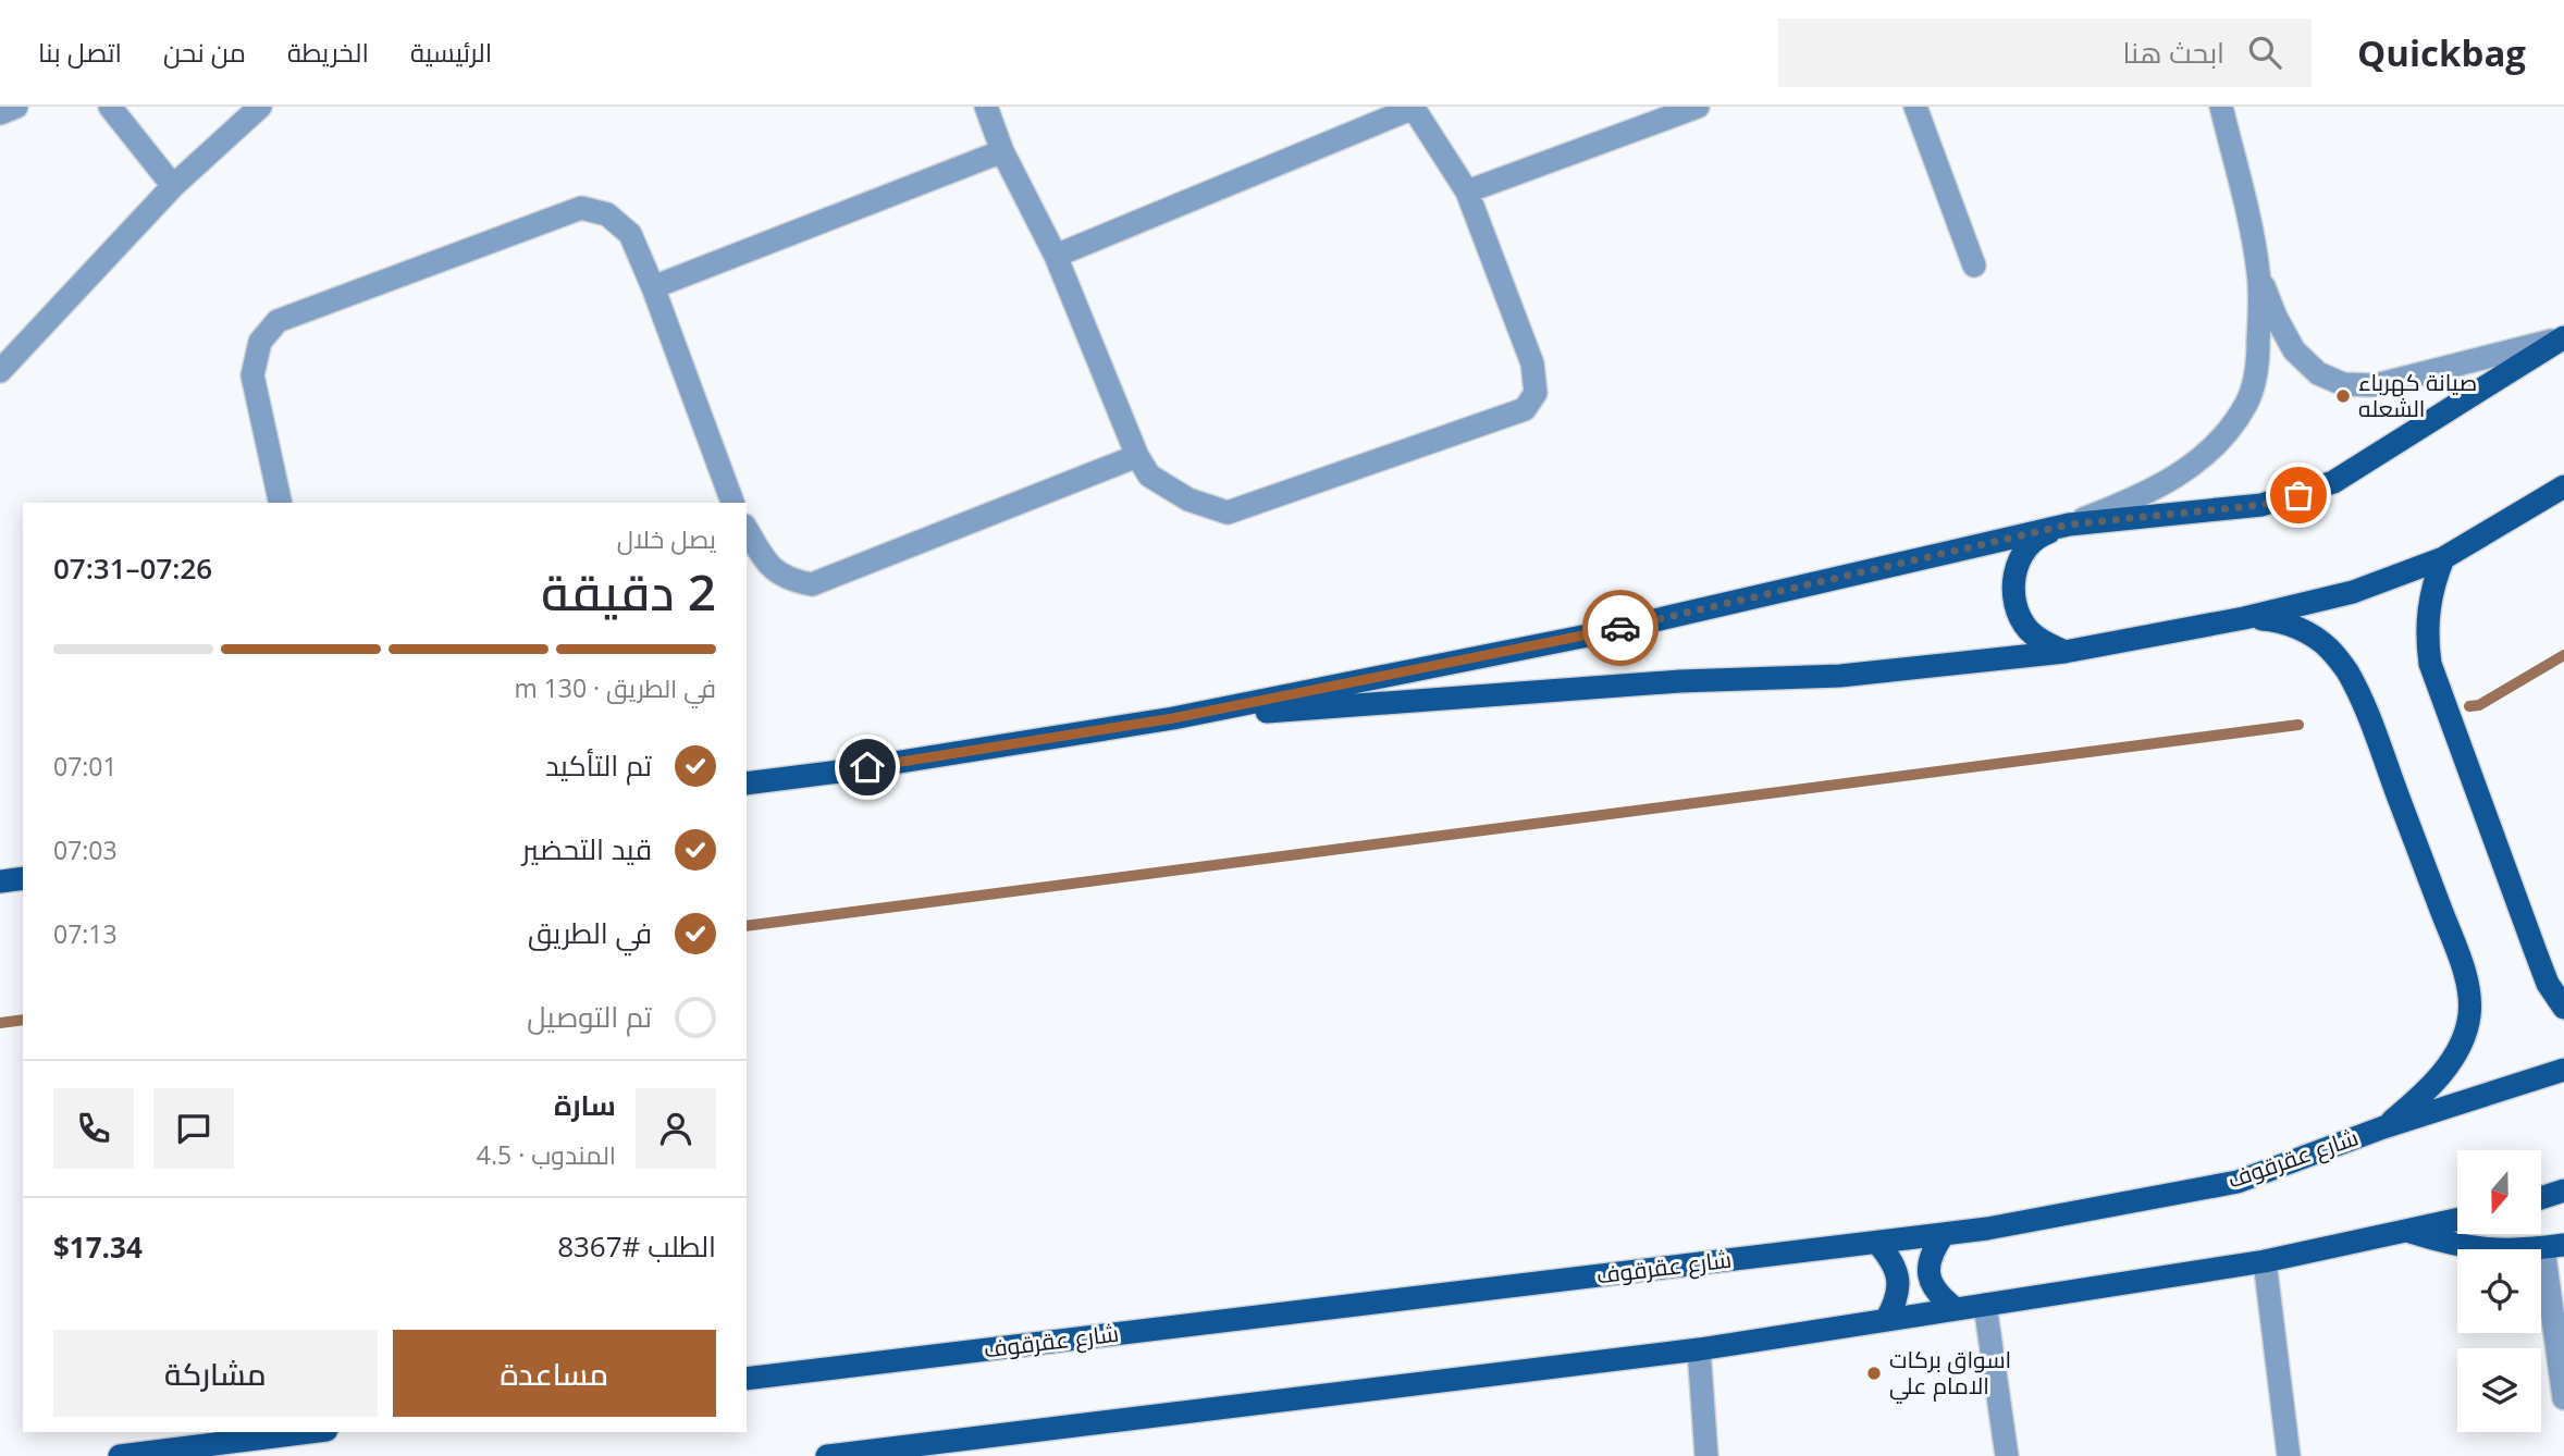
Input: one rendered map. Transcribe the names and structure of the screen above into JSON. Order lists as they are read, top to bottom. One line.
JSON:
{"streets":{"main road":["شارع عقرقوف"]},"places":["صيانة كهرباء الشعله","اسواق بركات الامام علي"],"north":"bottom","page":{"header":"Quickbag","search":"ابحث هنا","nav":["الرئيسية","الخريطة","من نحن","اتصل بنا"],"heading":["2 دقيقة","يصل خلال","07:26–07:31"],"panel":["سارة","المندوب · 4.5","الطلب #8367","$17.34"],"bar":"في الطريق · 130 m","list":[["تم التأكيد","07:01"],["قيد التحضير","07:03"],["في الطريق","07:13"],"تم التوصيل"],"buttons":["مساعدة","مشاركة"]}}
